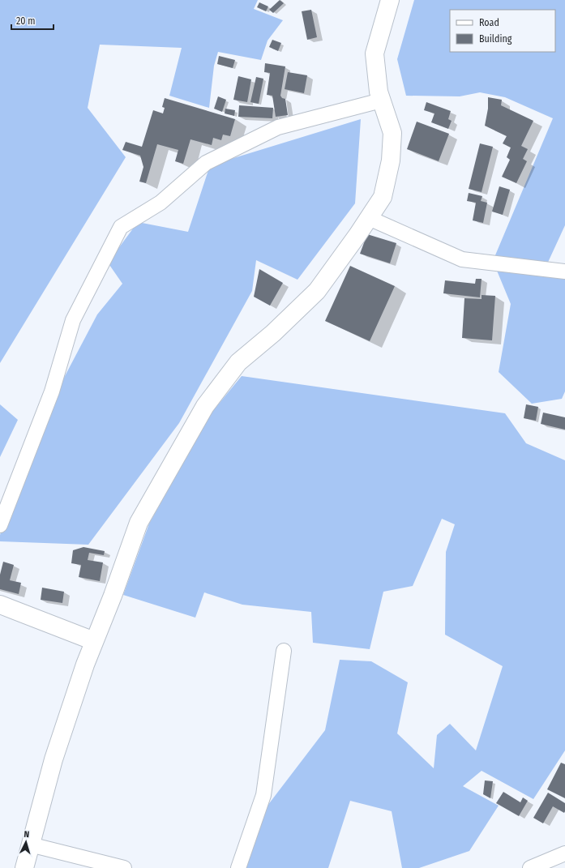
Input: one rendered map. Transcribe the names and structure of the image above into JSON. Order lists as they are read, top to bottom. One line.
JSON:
{"legend":["Road","Building"],"scale_bar":"20 m","north":"top"}
